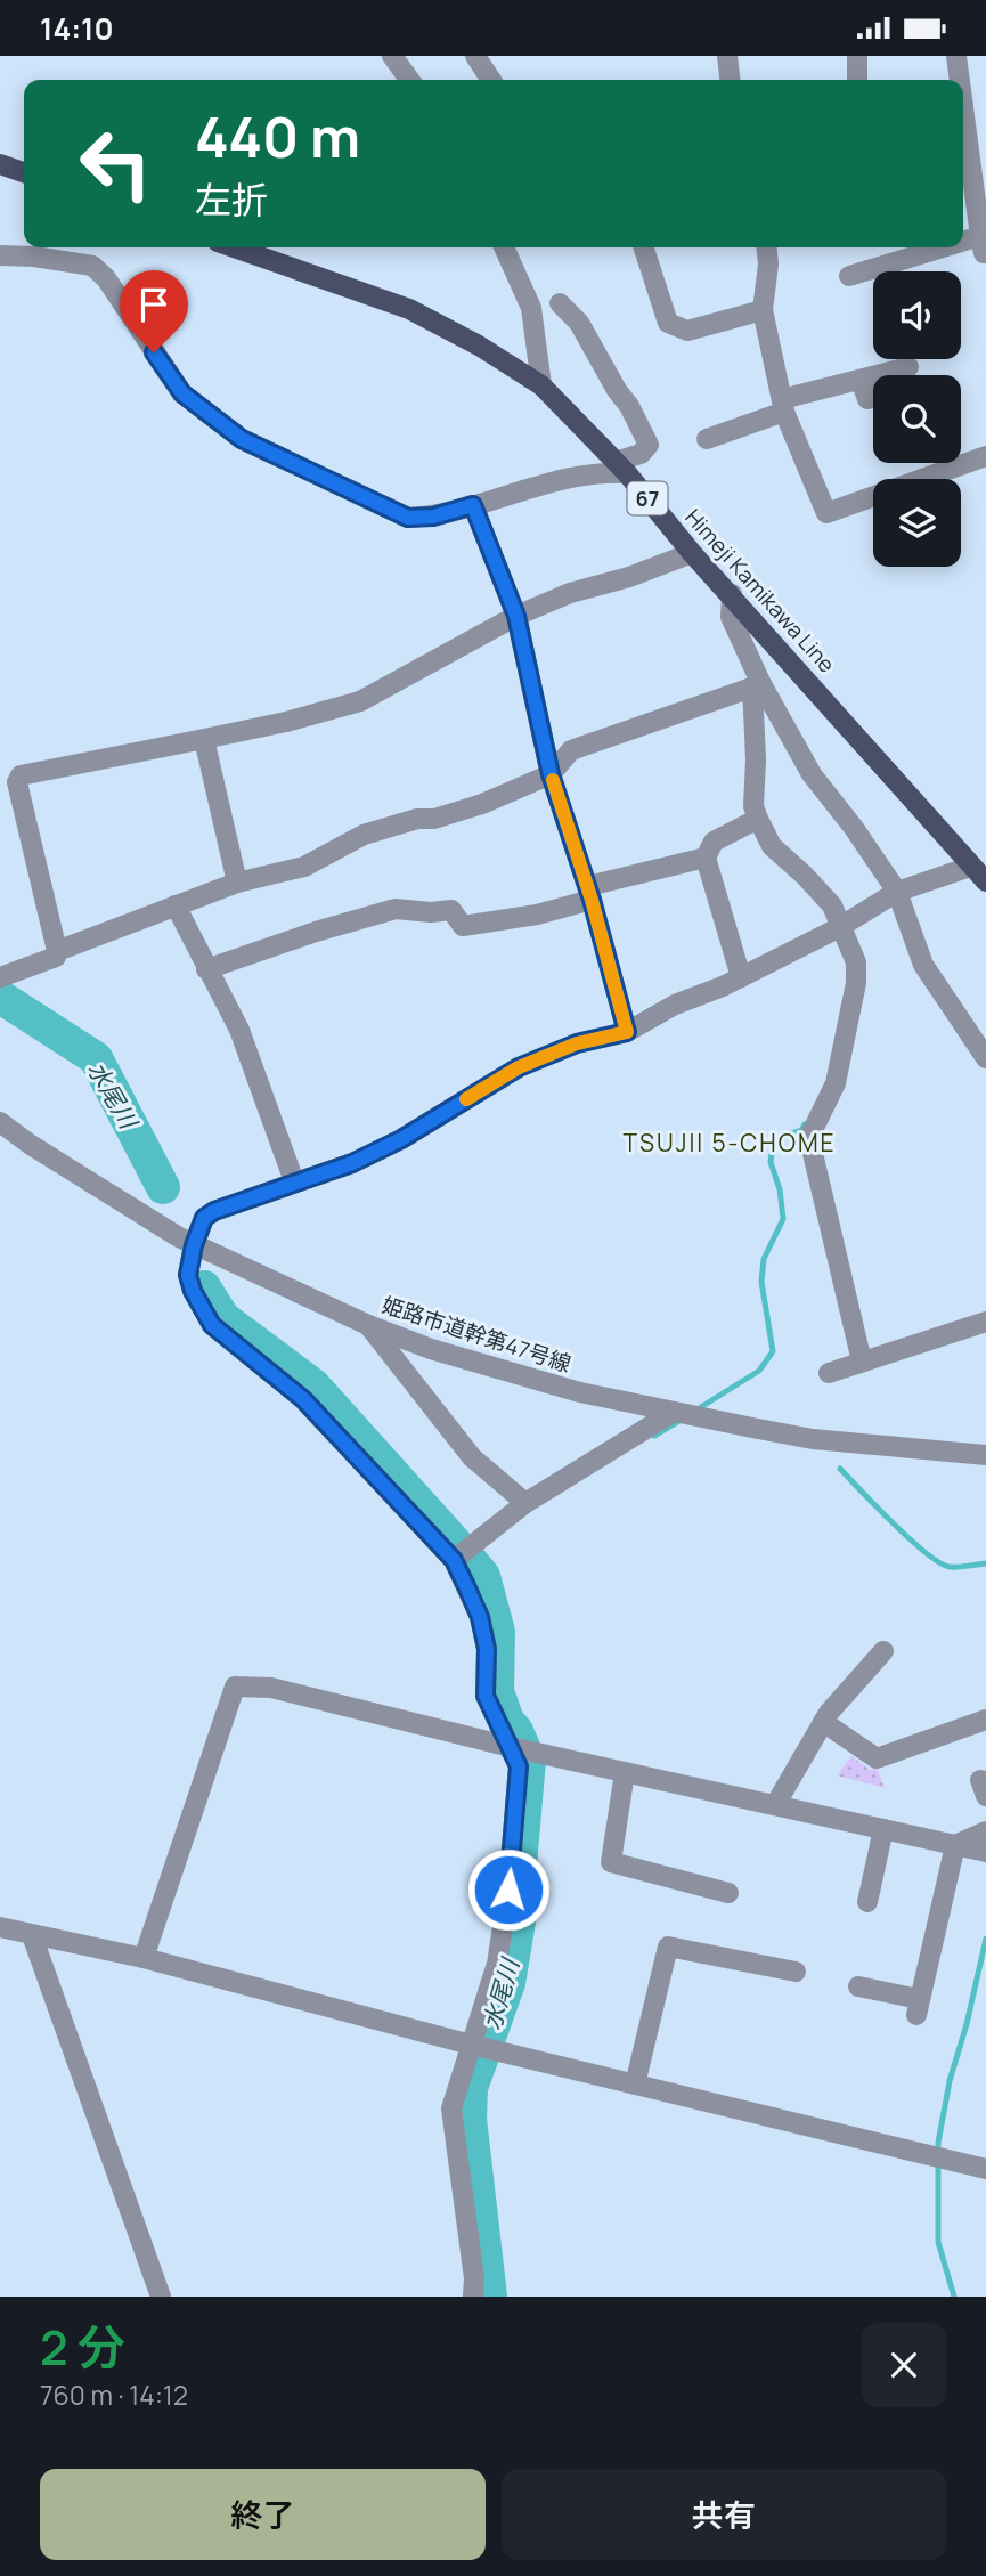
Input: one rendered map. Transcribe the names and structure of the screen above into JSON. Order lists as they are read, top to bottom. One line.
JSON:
{"streets":{"main road":["67","Himeji Kamikawa Line"],"street":["姫路市道幹第47号線"]},"districts":["TSUJII 5-CHOME"],"water":["水尾川"],"page":{"status":"14:10","turn":["440 m","左折"],"heading":["2 分","760 m · 14:12"],"buttons":["終了","共有"]}}
